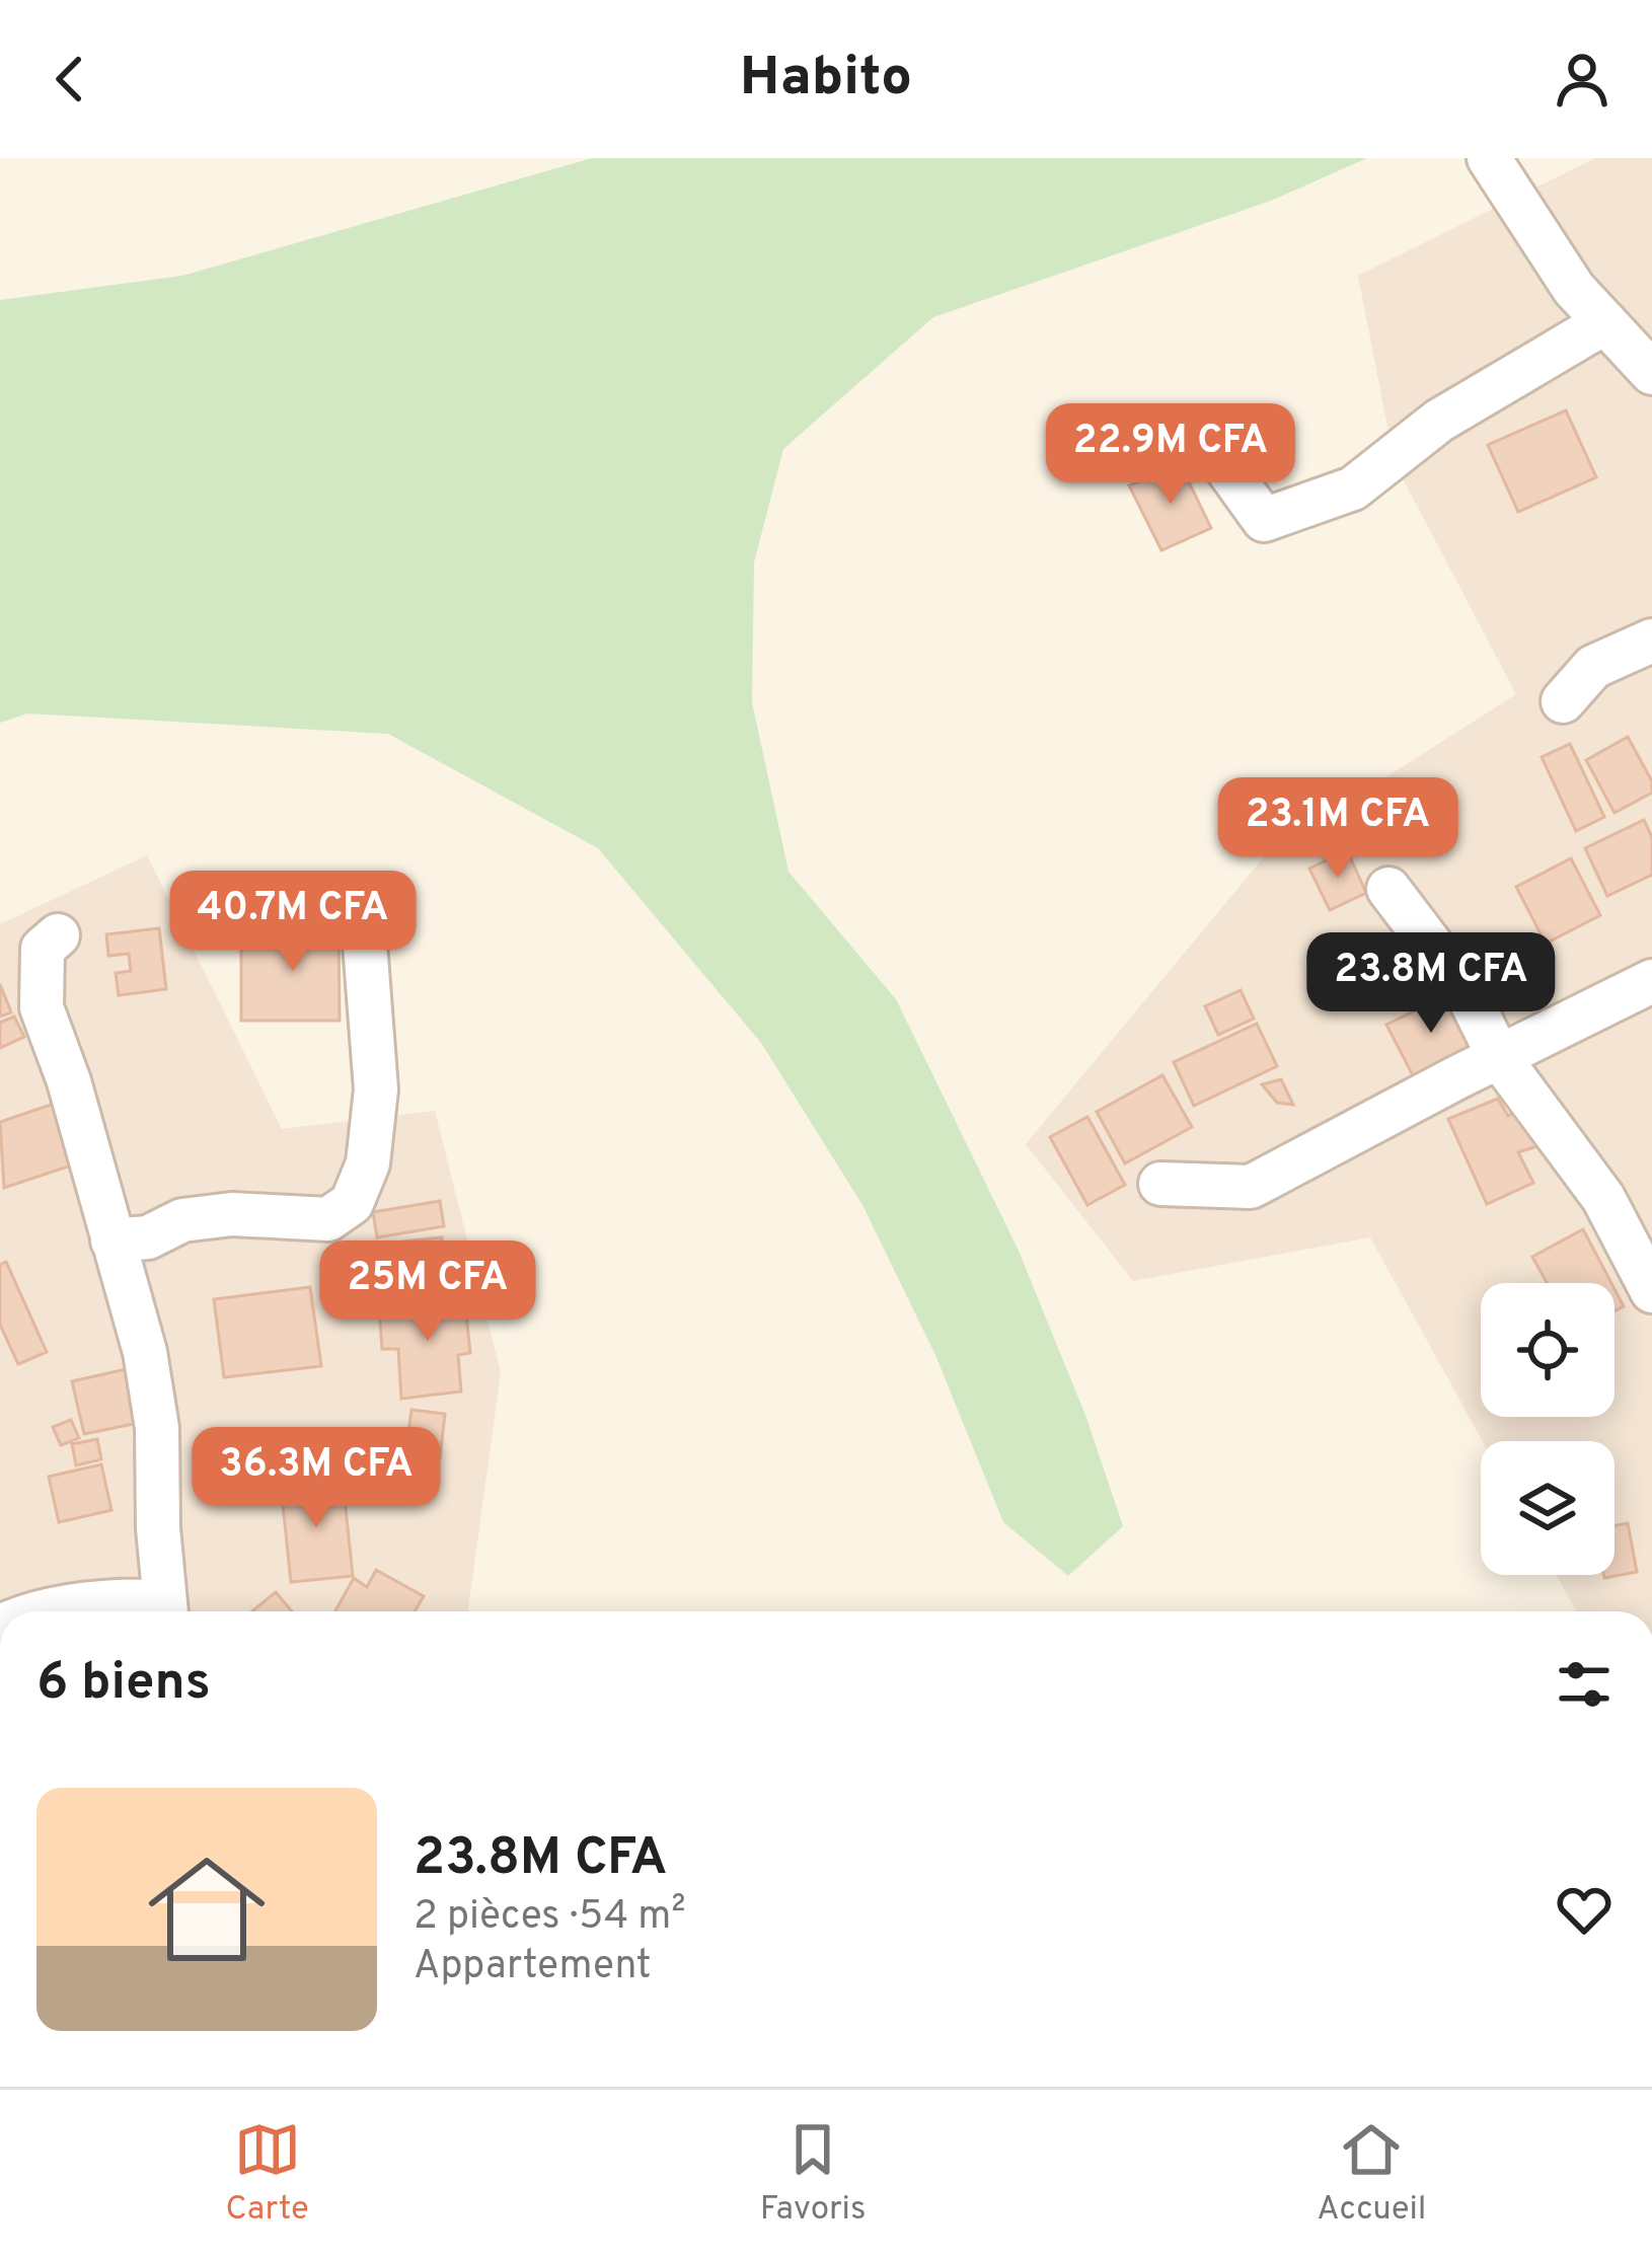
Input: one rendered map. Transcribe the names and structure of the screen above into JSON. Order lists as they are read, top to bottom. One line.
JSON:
{"page":{"header":"Habito","price":["22.9M CFA","23.1M CFA","40.7M CFA","23.8M CFA","25M CFA","36.3M CFA"],"heading":"6 biens","list":[{"name":"23.8M CFA","note":"2 pièces · 54 m² · Appartement"}],"tabs":["Carte","Favoris","Accueil"]}}
